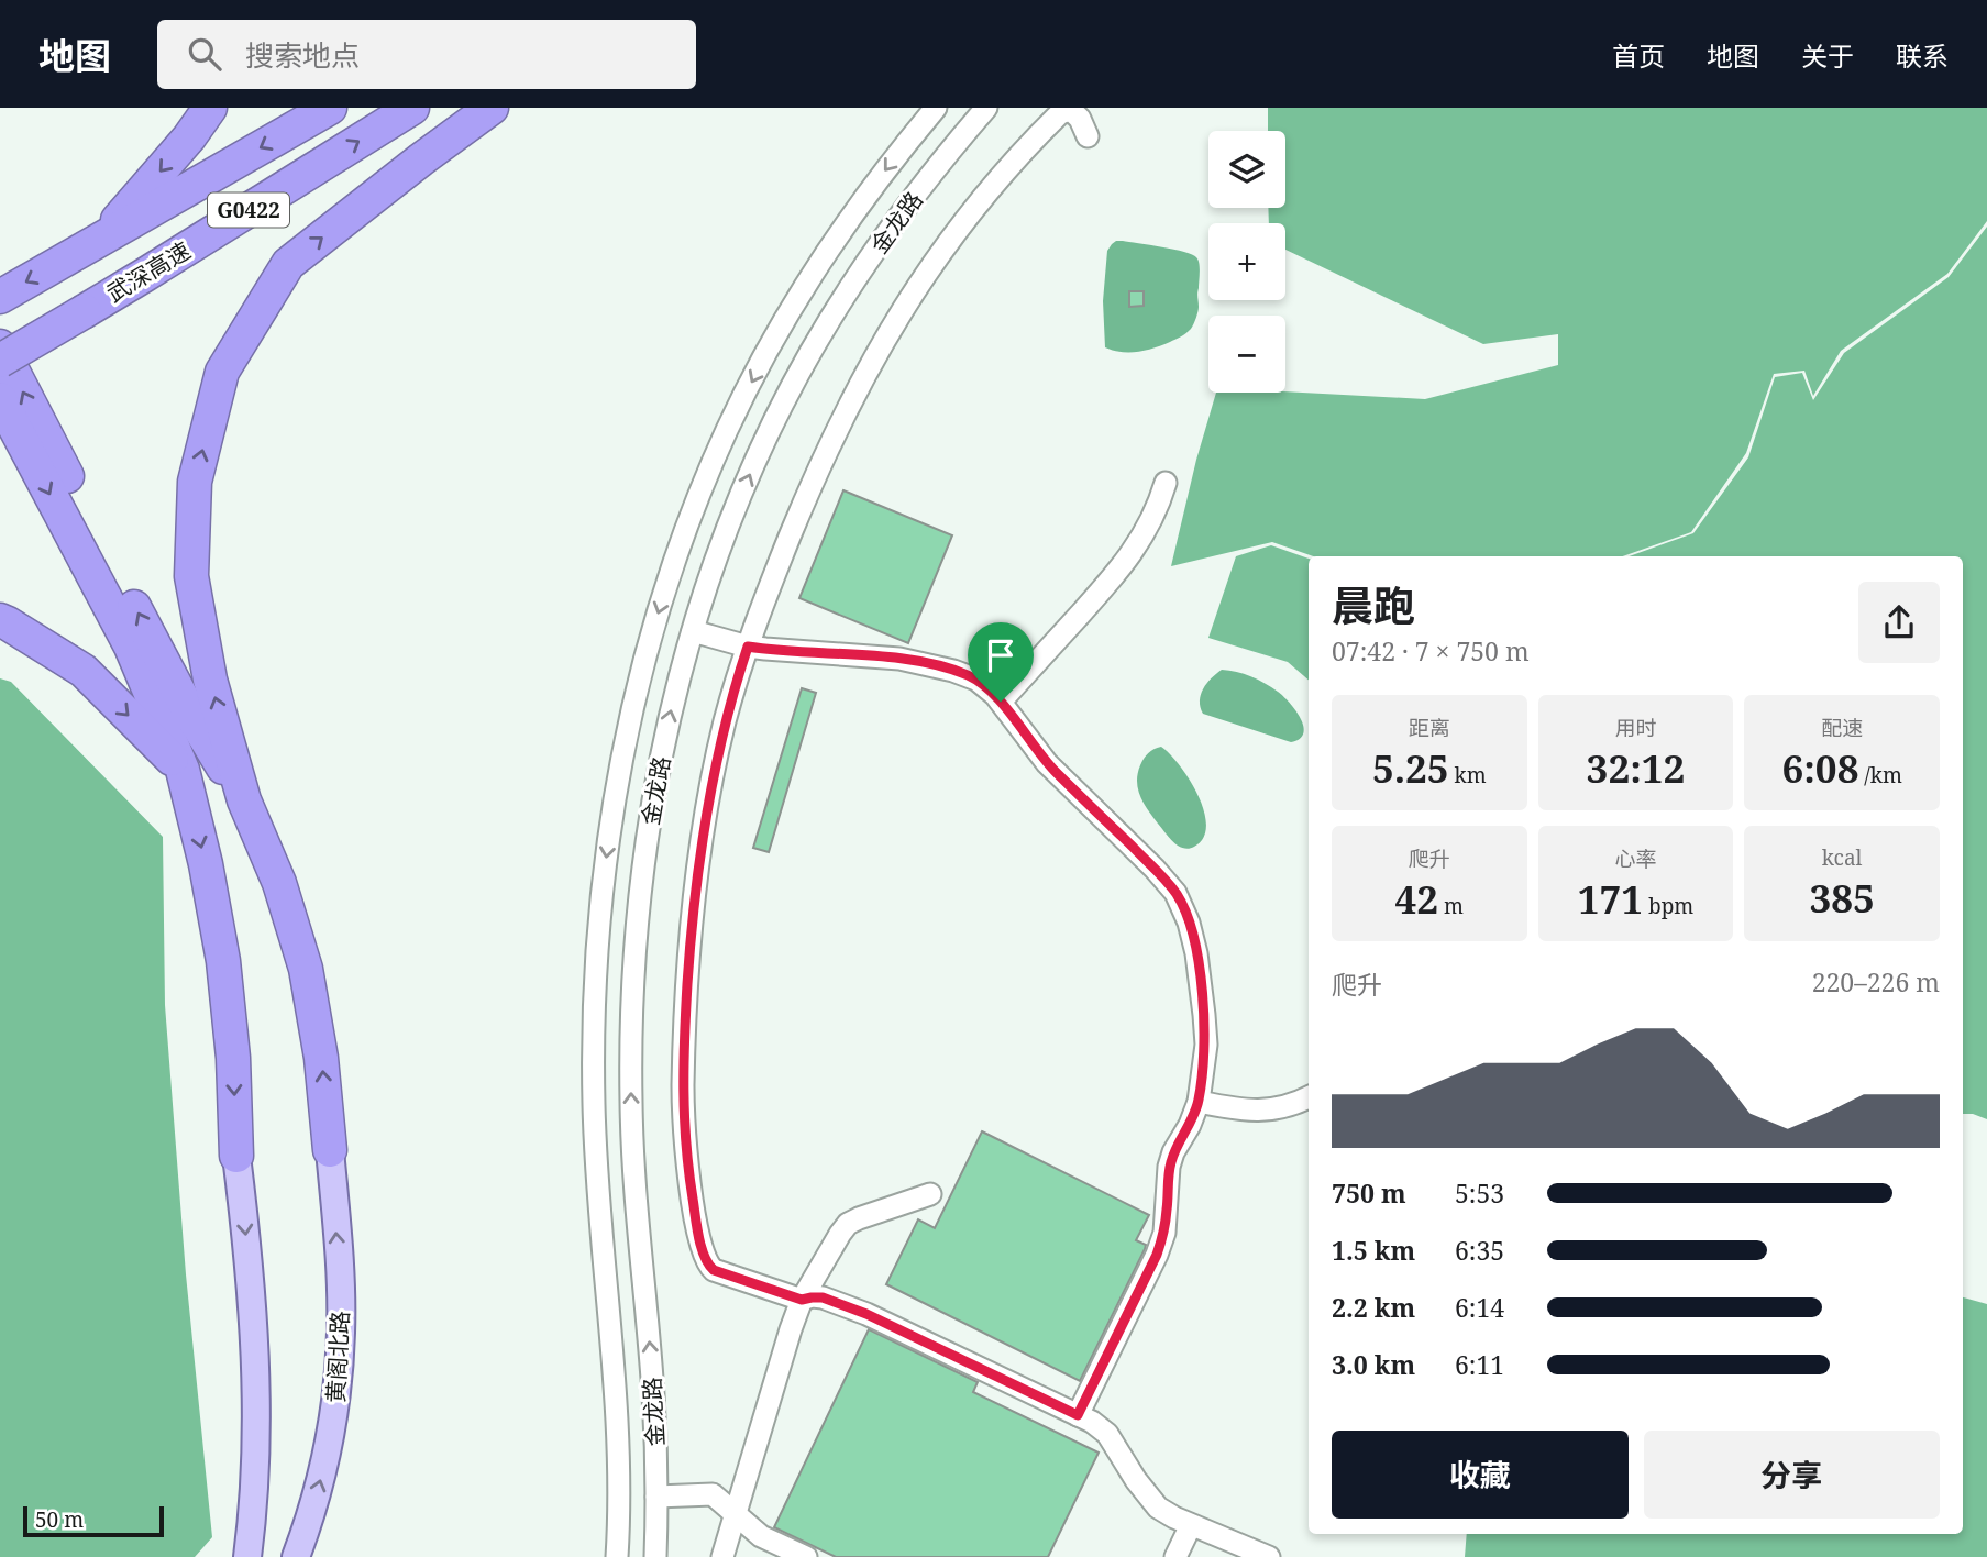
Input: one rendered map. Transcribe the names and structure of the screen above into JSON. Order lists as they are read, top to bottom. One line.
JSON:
{"streets":{"highway":["G0422","武深高速"],"main road":["黄阁北路"],"street":["金龙路"]},"scale_bar":"50 m","page":{"header":"地图","search":"搜索地点","nav":["首页","地图","关于","联系"],"map_buttons":["+","−"],"heading":["晨跑","07:42 · 7 × 750 m"],"stats":[["距离","5.25 km"],["用时","32:12"],["配速","6:08 /km"],["爬升","42 m"],["心率","171 bpm"],["kcal","385"]],"chart":["爬升","220–226 m"],"list":[{"name":"750 m","note":"5:53"},{"name":"1.5 km","note":"6:35"},{"name":"2.2 km","note":"6:14"},{"name":"3.0 km","note":"6:11"}],"buttons":["收藏","分享"],"scale":"50 m"}}
